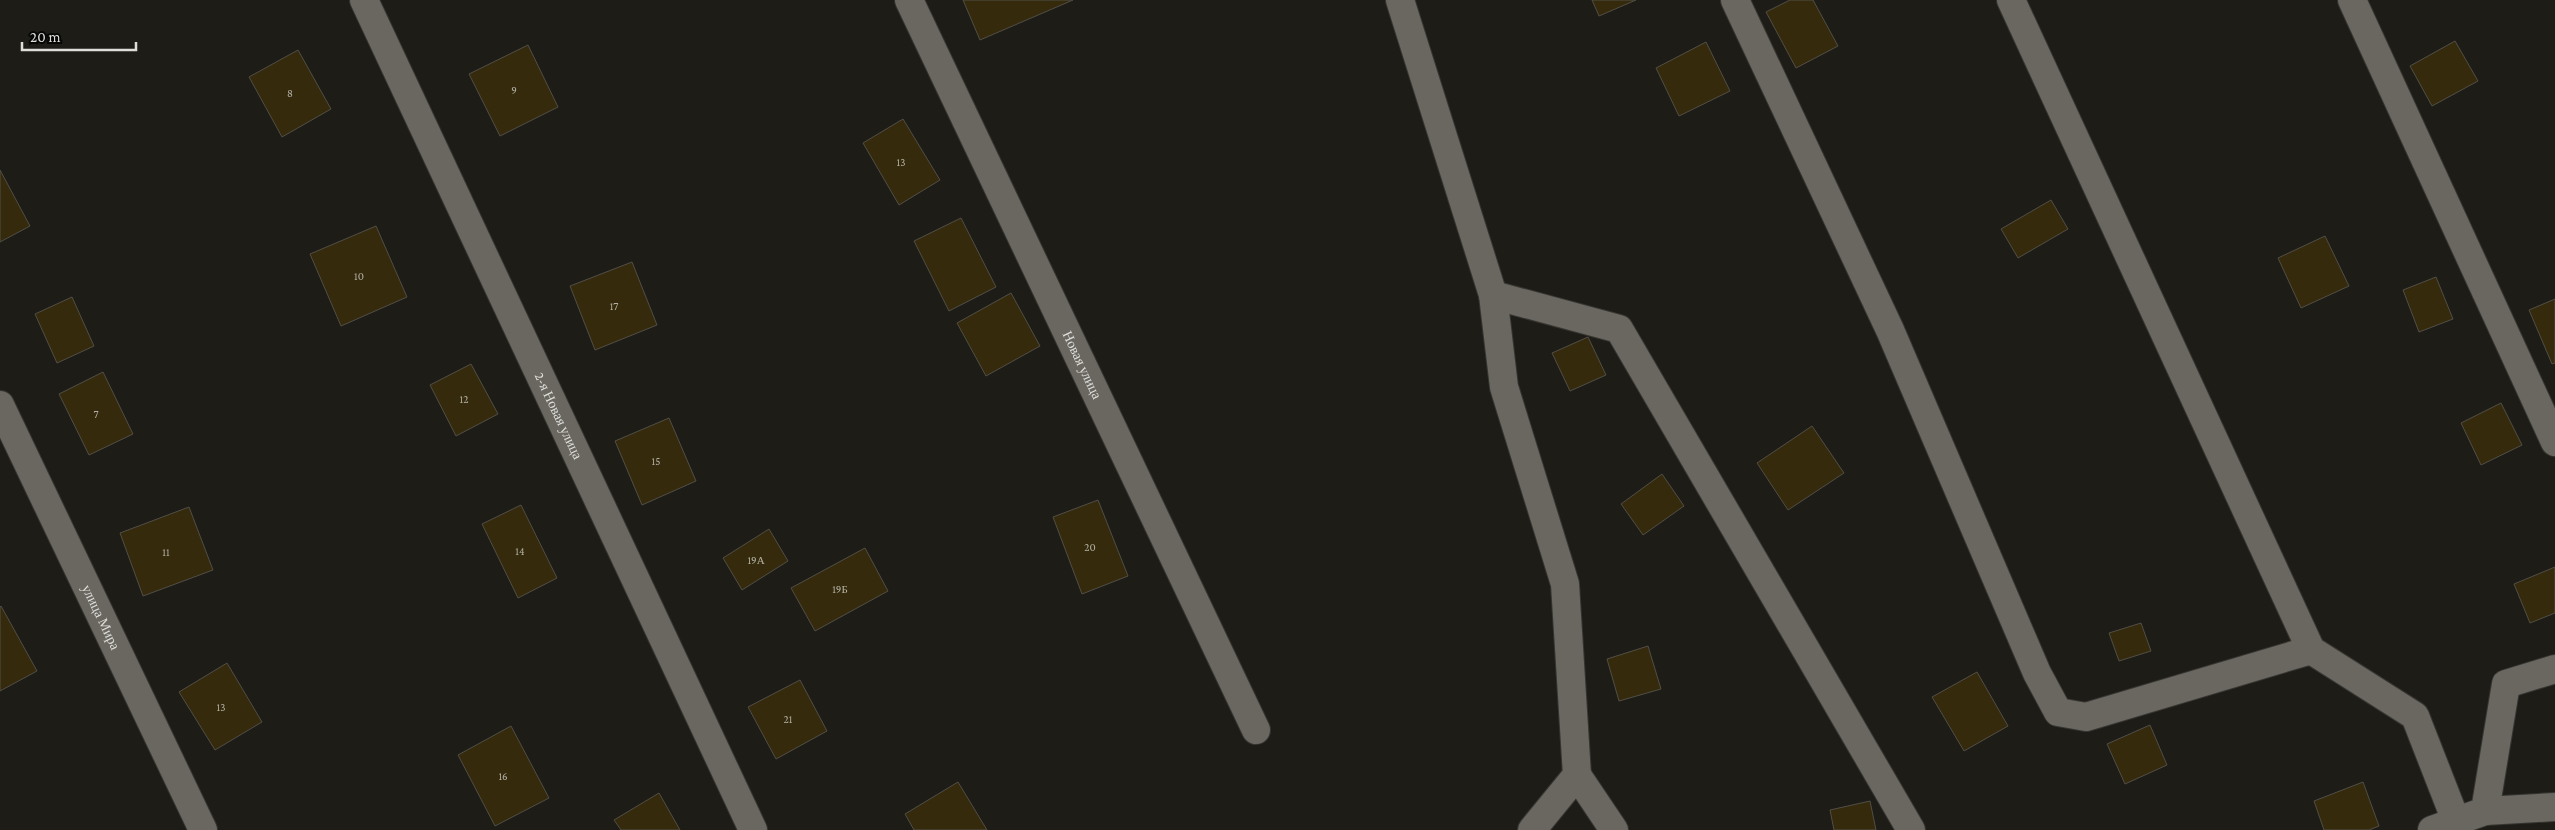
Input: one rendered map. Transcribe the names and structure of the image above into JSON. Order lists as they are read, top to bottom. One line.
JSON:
{"streets":{"street":["Новая улица","2-я Новая улица","улица Мира"]},"house_numbers":["9","8","13","10","17","12","7","15","20","14","11","19А","19Б","13","21","16"],"scale_bar":"20 m"}
